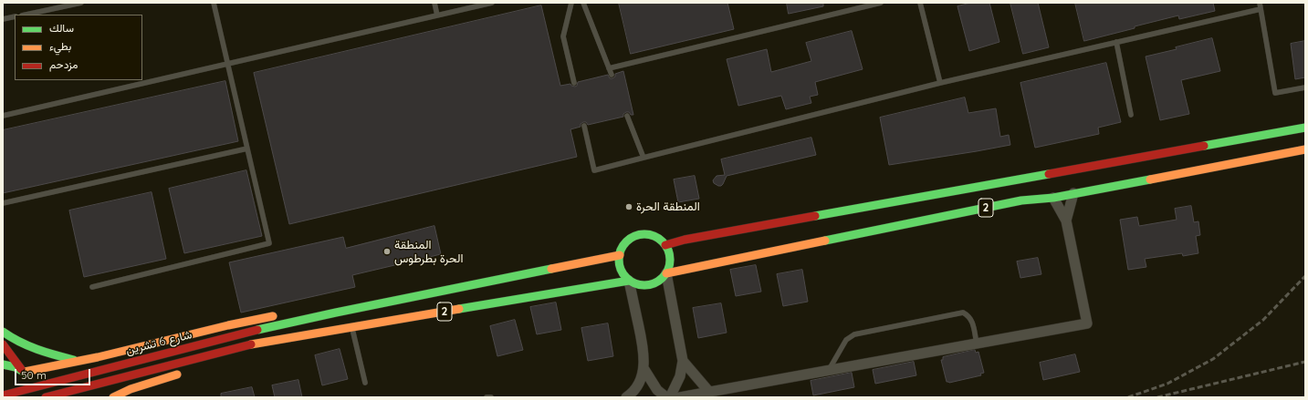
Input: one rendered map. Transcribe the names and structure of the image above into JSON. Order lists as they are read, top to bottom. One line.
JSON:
{"streets":{"main road":["2","شارع 6 تشرين"]},"crossings":[["2","شارع 6 تشرين"]],"places":["المنطقة الحرة","المنطقة الحرة بطرطوس"],"legend":["سالك","بطيء","مزدحم"],"scale_bar":"50 m"}
